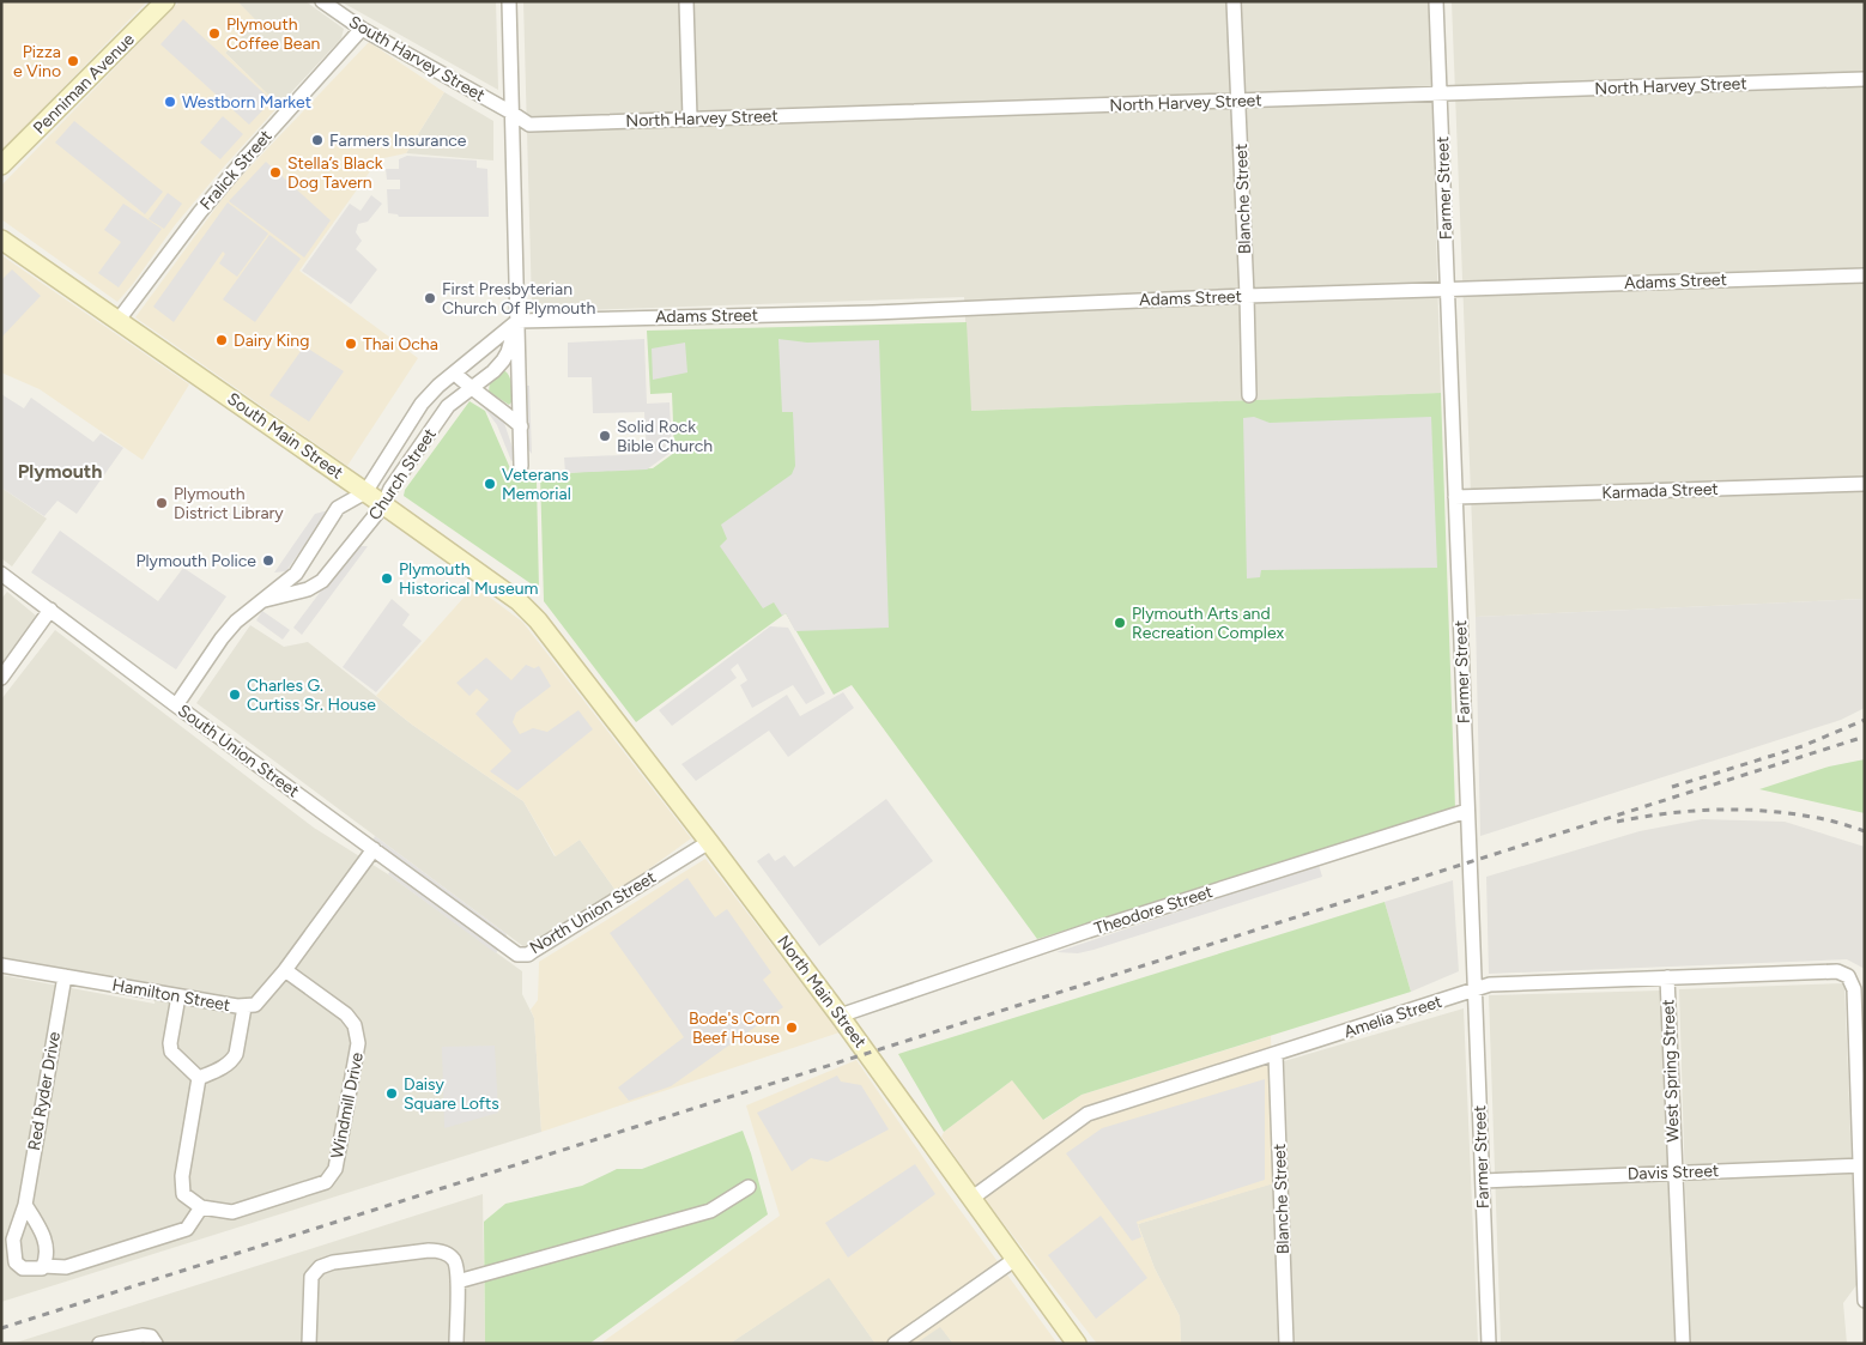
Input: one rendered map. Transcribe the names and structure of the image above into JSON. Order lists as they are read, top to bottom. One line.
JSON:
{"streets":{"main road":["Penniman Avenue","South Main Street","North Main Street"],"street":["South Harvey Street","North Harvey Street","Fralick Street","Farmer Street","Blanche Street","Adams Street","Church Street","Karmada Street","South Union Street","Theodore Street","North Union Street","Hamilton Street","Amelia Street","West Spring Street","Red Ryder Drive","Windmill Drive","Davis Street"]},"crossings":[["South Harvey Street","North Harvey Street"],["South Harvey Street","Fralick Street"],["South Harvey Street","Church Street"],["North Harvey Street","Farmer Street"],["North Harvey Street","Blanche Street"],["North Harvey Street","Church Street"],["Fralick Street","South Main Street"],["Farmer Street","Adams Street"],["Farmer Street","Karmada Street"],["Farmer Street","Theodore Street"],["Farmer Street","Amelia Street"],["Farmer Street","Davis Street"],["Blanche Street","Adams Street"],["Blanche Street","Amelia Street"],["Adams Street","Church Street"],["South Main Street","Church Street"],["South Main Street","North Main Street"],["Church Street","South Union Street"],["South Union Street","North Union Street"],["South Union Street","Hamilton Street"],["Theodore Street","North Main Street"],["North Union Street","North Main Street"],["North Main Street","Amelia Street"],["Hamilton Street","Red Ryder Drive"],["Hamilton Street","Windmill Drive"],["Amelia Street","West Spring Street"],["Amelia Street","Davis Street"],["West Spring Street","Davis Street"]],"districts":["Plymouth"],"places":["Plymouth Coffee Bean","Pizza e Vino","Westborn Market","Farmers Insurance","Stella’s Black Dog Tavern","First Presbyterian Church Of Plymouth","Dairy King","Thai Ocha","Solid Rock Bible Church","Veterans Memorial","Plymouth District Library","Plymouth Police","Plymouth Historical Museum","Plymouth Arts and Recreation Complex","Charles G. Curtiss Sr. House","Bode's Corn Beef House","Daisy Square Lofts"]}
